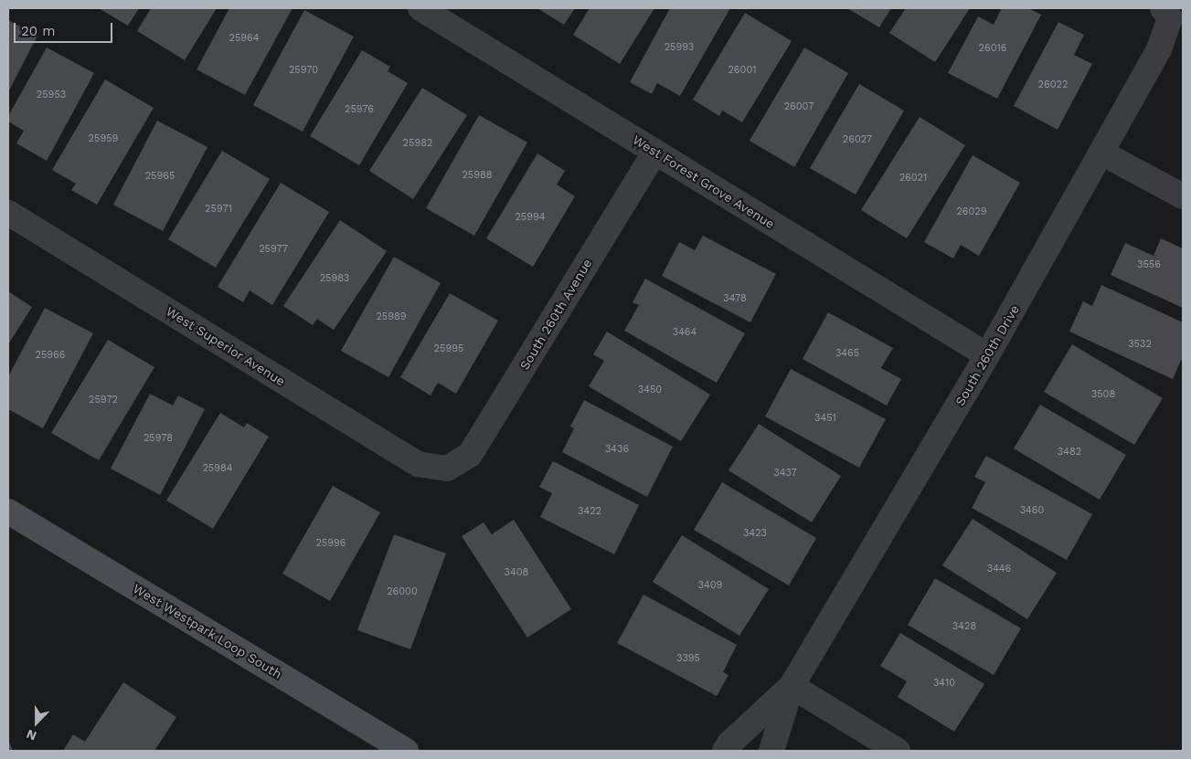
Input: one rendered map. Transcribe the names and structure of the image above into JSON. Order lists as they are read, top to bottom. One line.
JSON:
{"streets":{"street":["West Forest Grove Avenue","South 260th Avenue","West Superior Avenue","South 260th Drive","West Westpark Loop South"]},"crossings":[["West Forest Grove Avenue","South 260th Avenue"],["West Forest Grove Avenue","South 260th Drive"],["South 260th Avenue","West Superior Avenue"]],"house_numbers":["25964","25993","26016","25970","26001","26022","25953","26007","25976","25959","26027","25982","25988","25965","26021","25971","26029","25994","25977","3556","25983","3478","25989","3464","3532","25995","3465","25966","3450","3508","25972","3451","25978","3436","3482","25984","3437","3460","3422","3423","25996","3446","3408","3409","26000","3428","3395","3410"],"scale_bar":"20 m","north":"bottom"}
